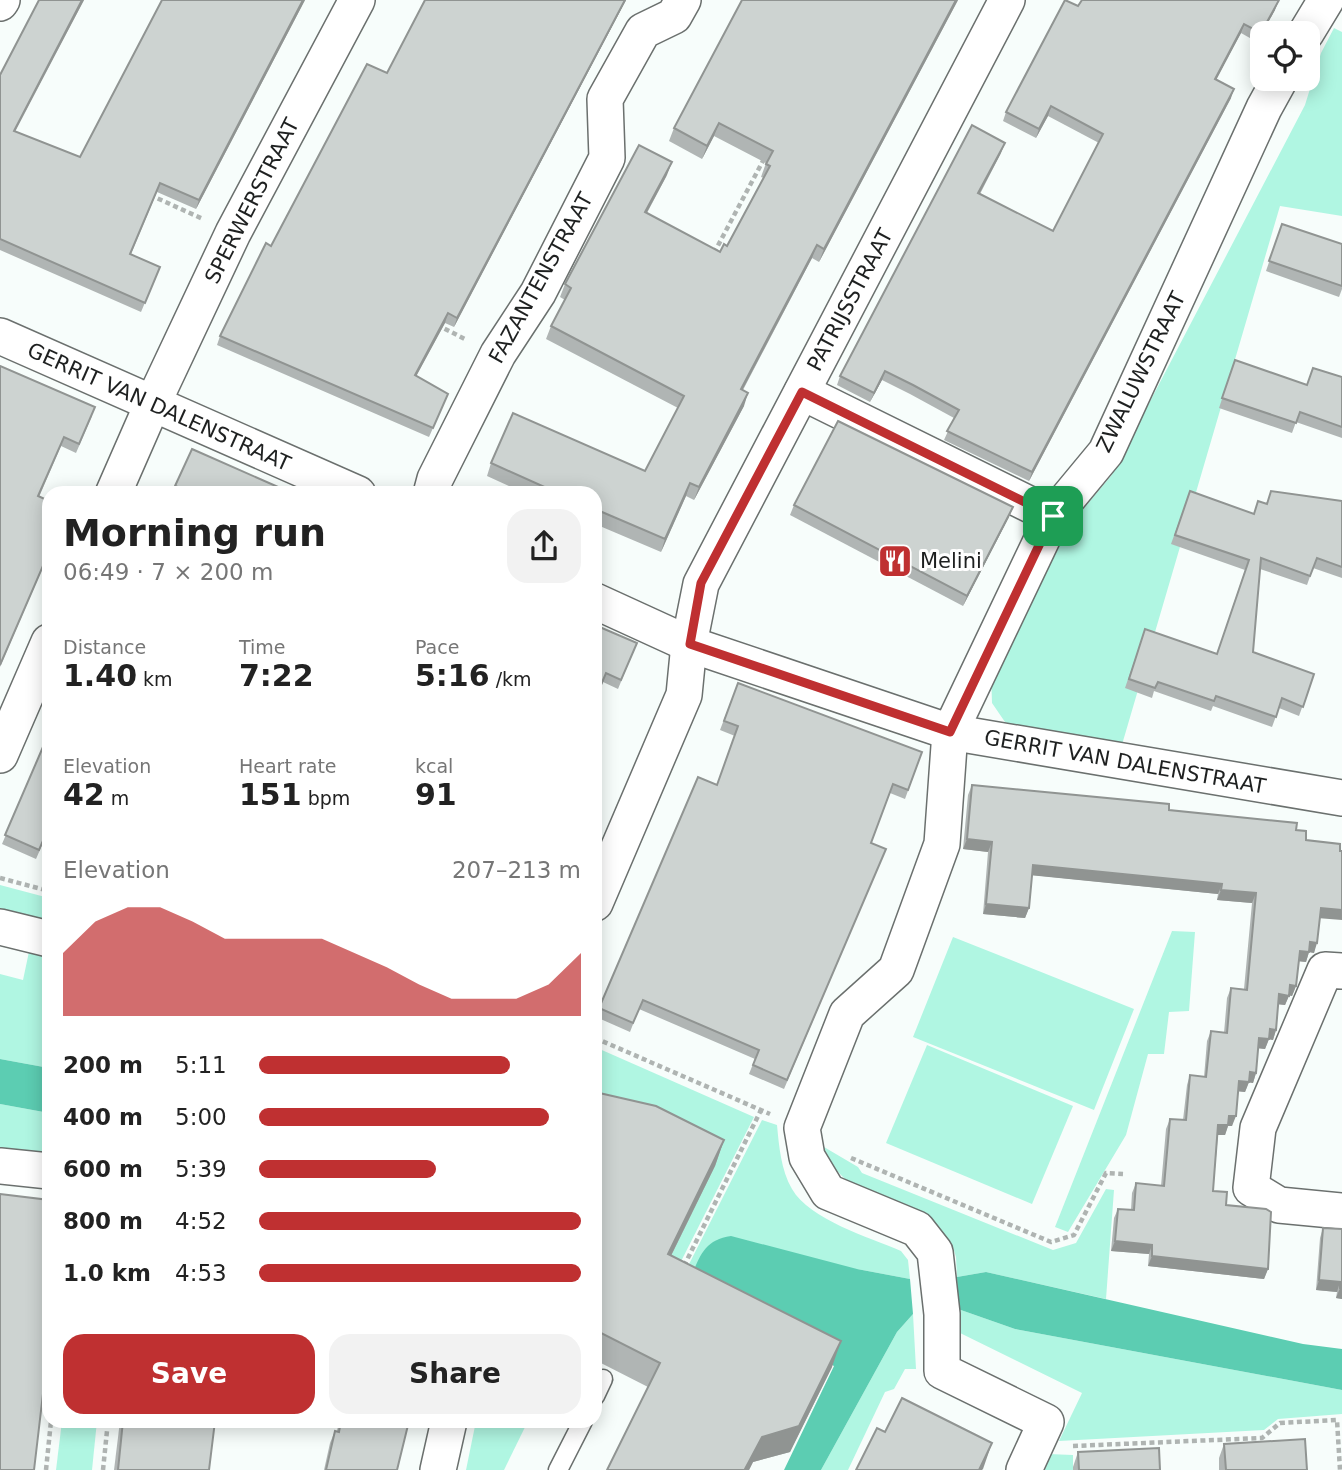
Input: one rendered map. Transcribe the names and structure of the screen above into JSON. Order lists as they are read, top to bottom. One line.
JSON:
{"streets":{"street":["SPERWERSTRAAT","FAZANTENSTRAAT","PATRIJSSTRAAT","ZWALUWSTRAAT","GERRIT VAN DALENSTRAAT"]},"crossings":[["SPERWERSTRAAT","GERRIT VAN DALENSTRAAT"],["PATRIJSSTRAAT","GERRIT VAN DALENSTRAAT"],["ZWALUWSTRAAT","GERRIT VAN DALENSTRAAT"]],"places":{"restaurant":["Melini"]},"page":{"heading":["Morning run","06:49 · 7 × 200 m"],"stats":[["Distance","1.40 km"],["Time","7:22"],["Pace","5:16 /km"],["Elevation","42 m"],["Heart rate","151 bpm"],["kcal","91"]],"chart":["Elevation","207–213 m"],"list":[{"name":"200 m","note":"5:11"},{"name":"400 m","note":"5:00"},{"name":"600 m","note":"5:39"},{"name":"800 m","note":"4:52"},{"name":"1.0 km","note":"4:53"}],"buttons":["Save","Share"]}}
